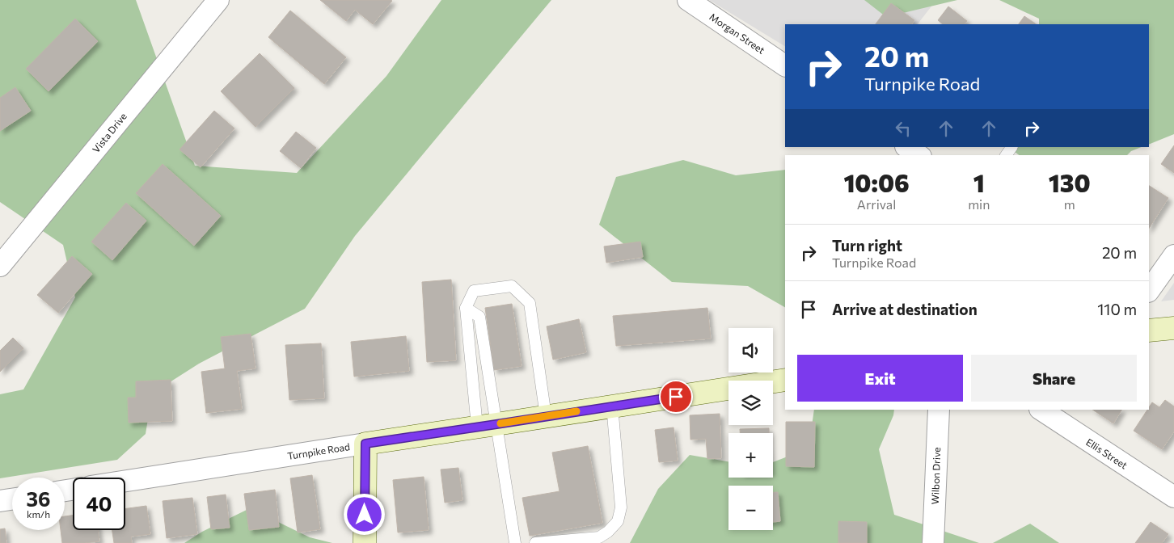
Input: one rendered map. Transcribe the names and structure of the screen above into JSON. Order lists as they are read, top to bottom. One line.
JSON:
{"streets":{"street":["Morgan Street","Vista Drive","Turnpike Road","Ellis Street","Wilbon Drive"]},"page":{"turn":["20 m","Turnpike Road"],"eta":["10:06","Arrival","1","min","130","m"],"list":[{"name":"Turn right","note":"Turnpike Road","value":"20 m"},{"name":"Arrive at destination","value":"110 m"}],"map_buttons":["+","−"],"buttons":["Exit","Share"],"speed":"36 km/h","limit":"40"}}
